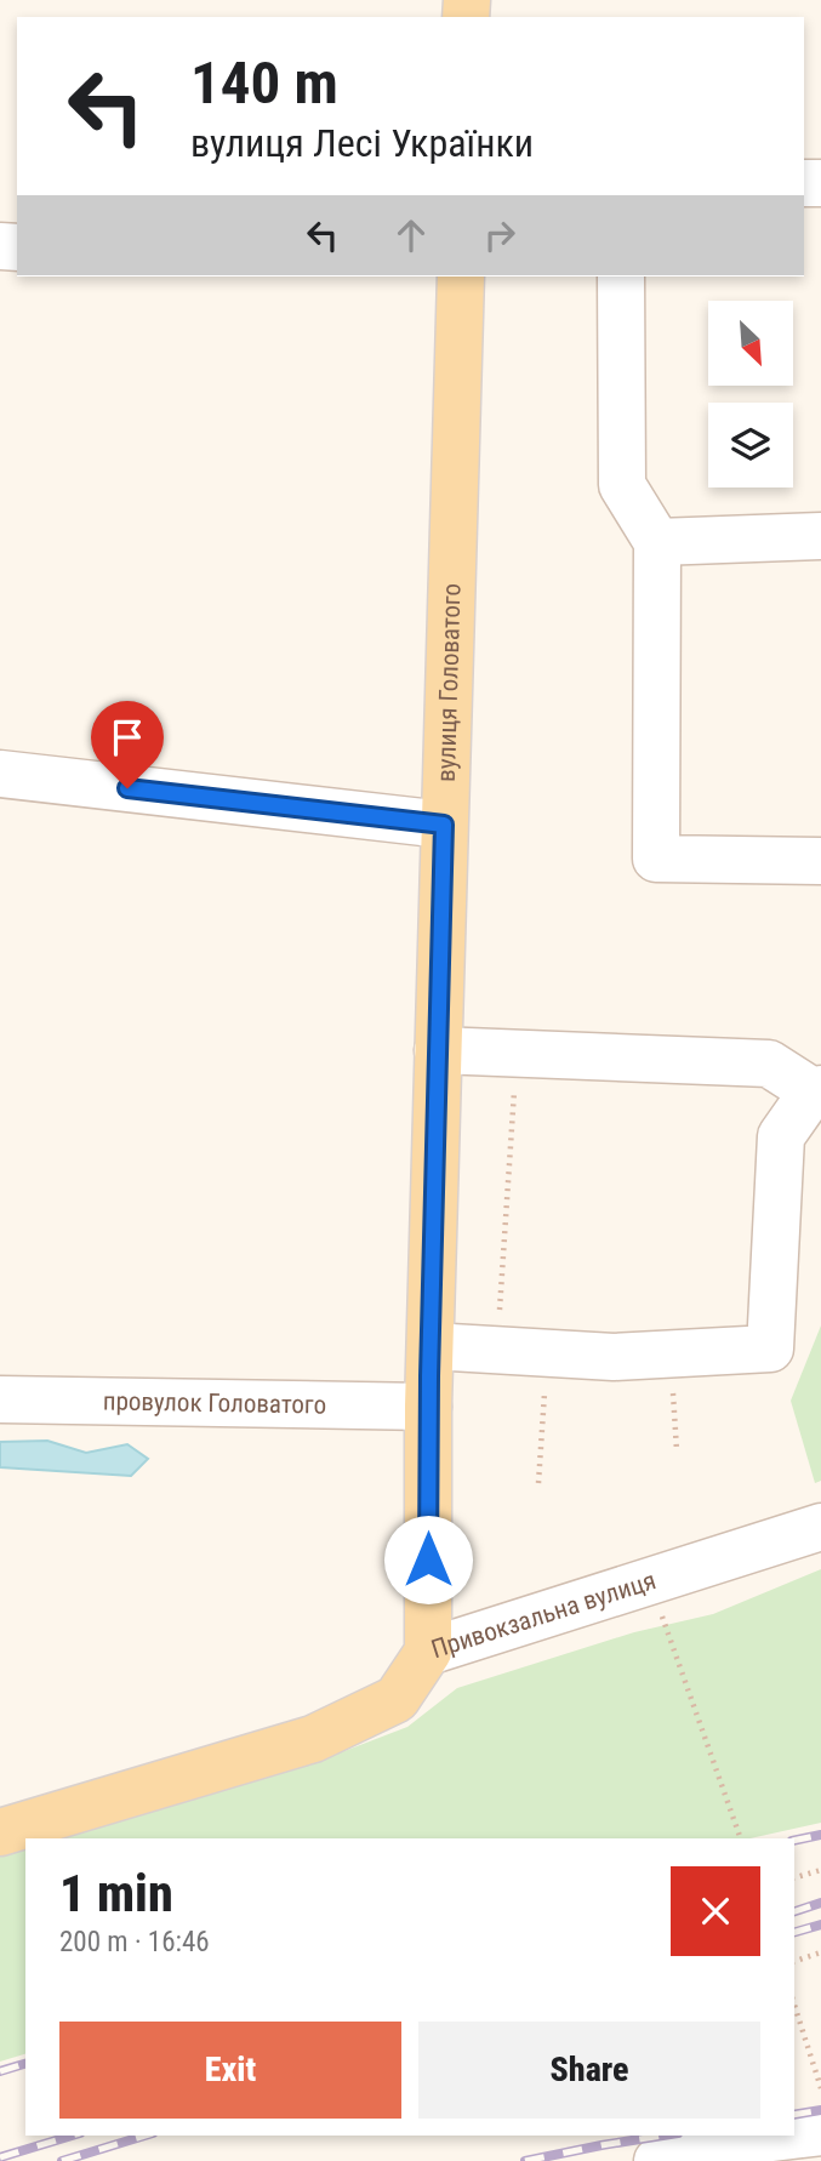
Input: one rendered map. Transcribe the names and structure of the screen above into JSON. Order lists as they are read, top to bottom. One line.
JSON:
{"streets":{"main road":["вулиця Головатого","Привокзальна вулиця"],"street":["провулок Головатого"]},"crossings":[["вулиця Головатого","провулок Головатого"],["вулиця Головатого","Привокзальна вулиця"]],"north":"bottom right","page":{"turn":["140 m","вулиця Лесі Українки"],"heading":["1 min","200 m · 16:46"],"buttons":["Exit","Share"]}}
